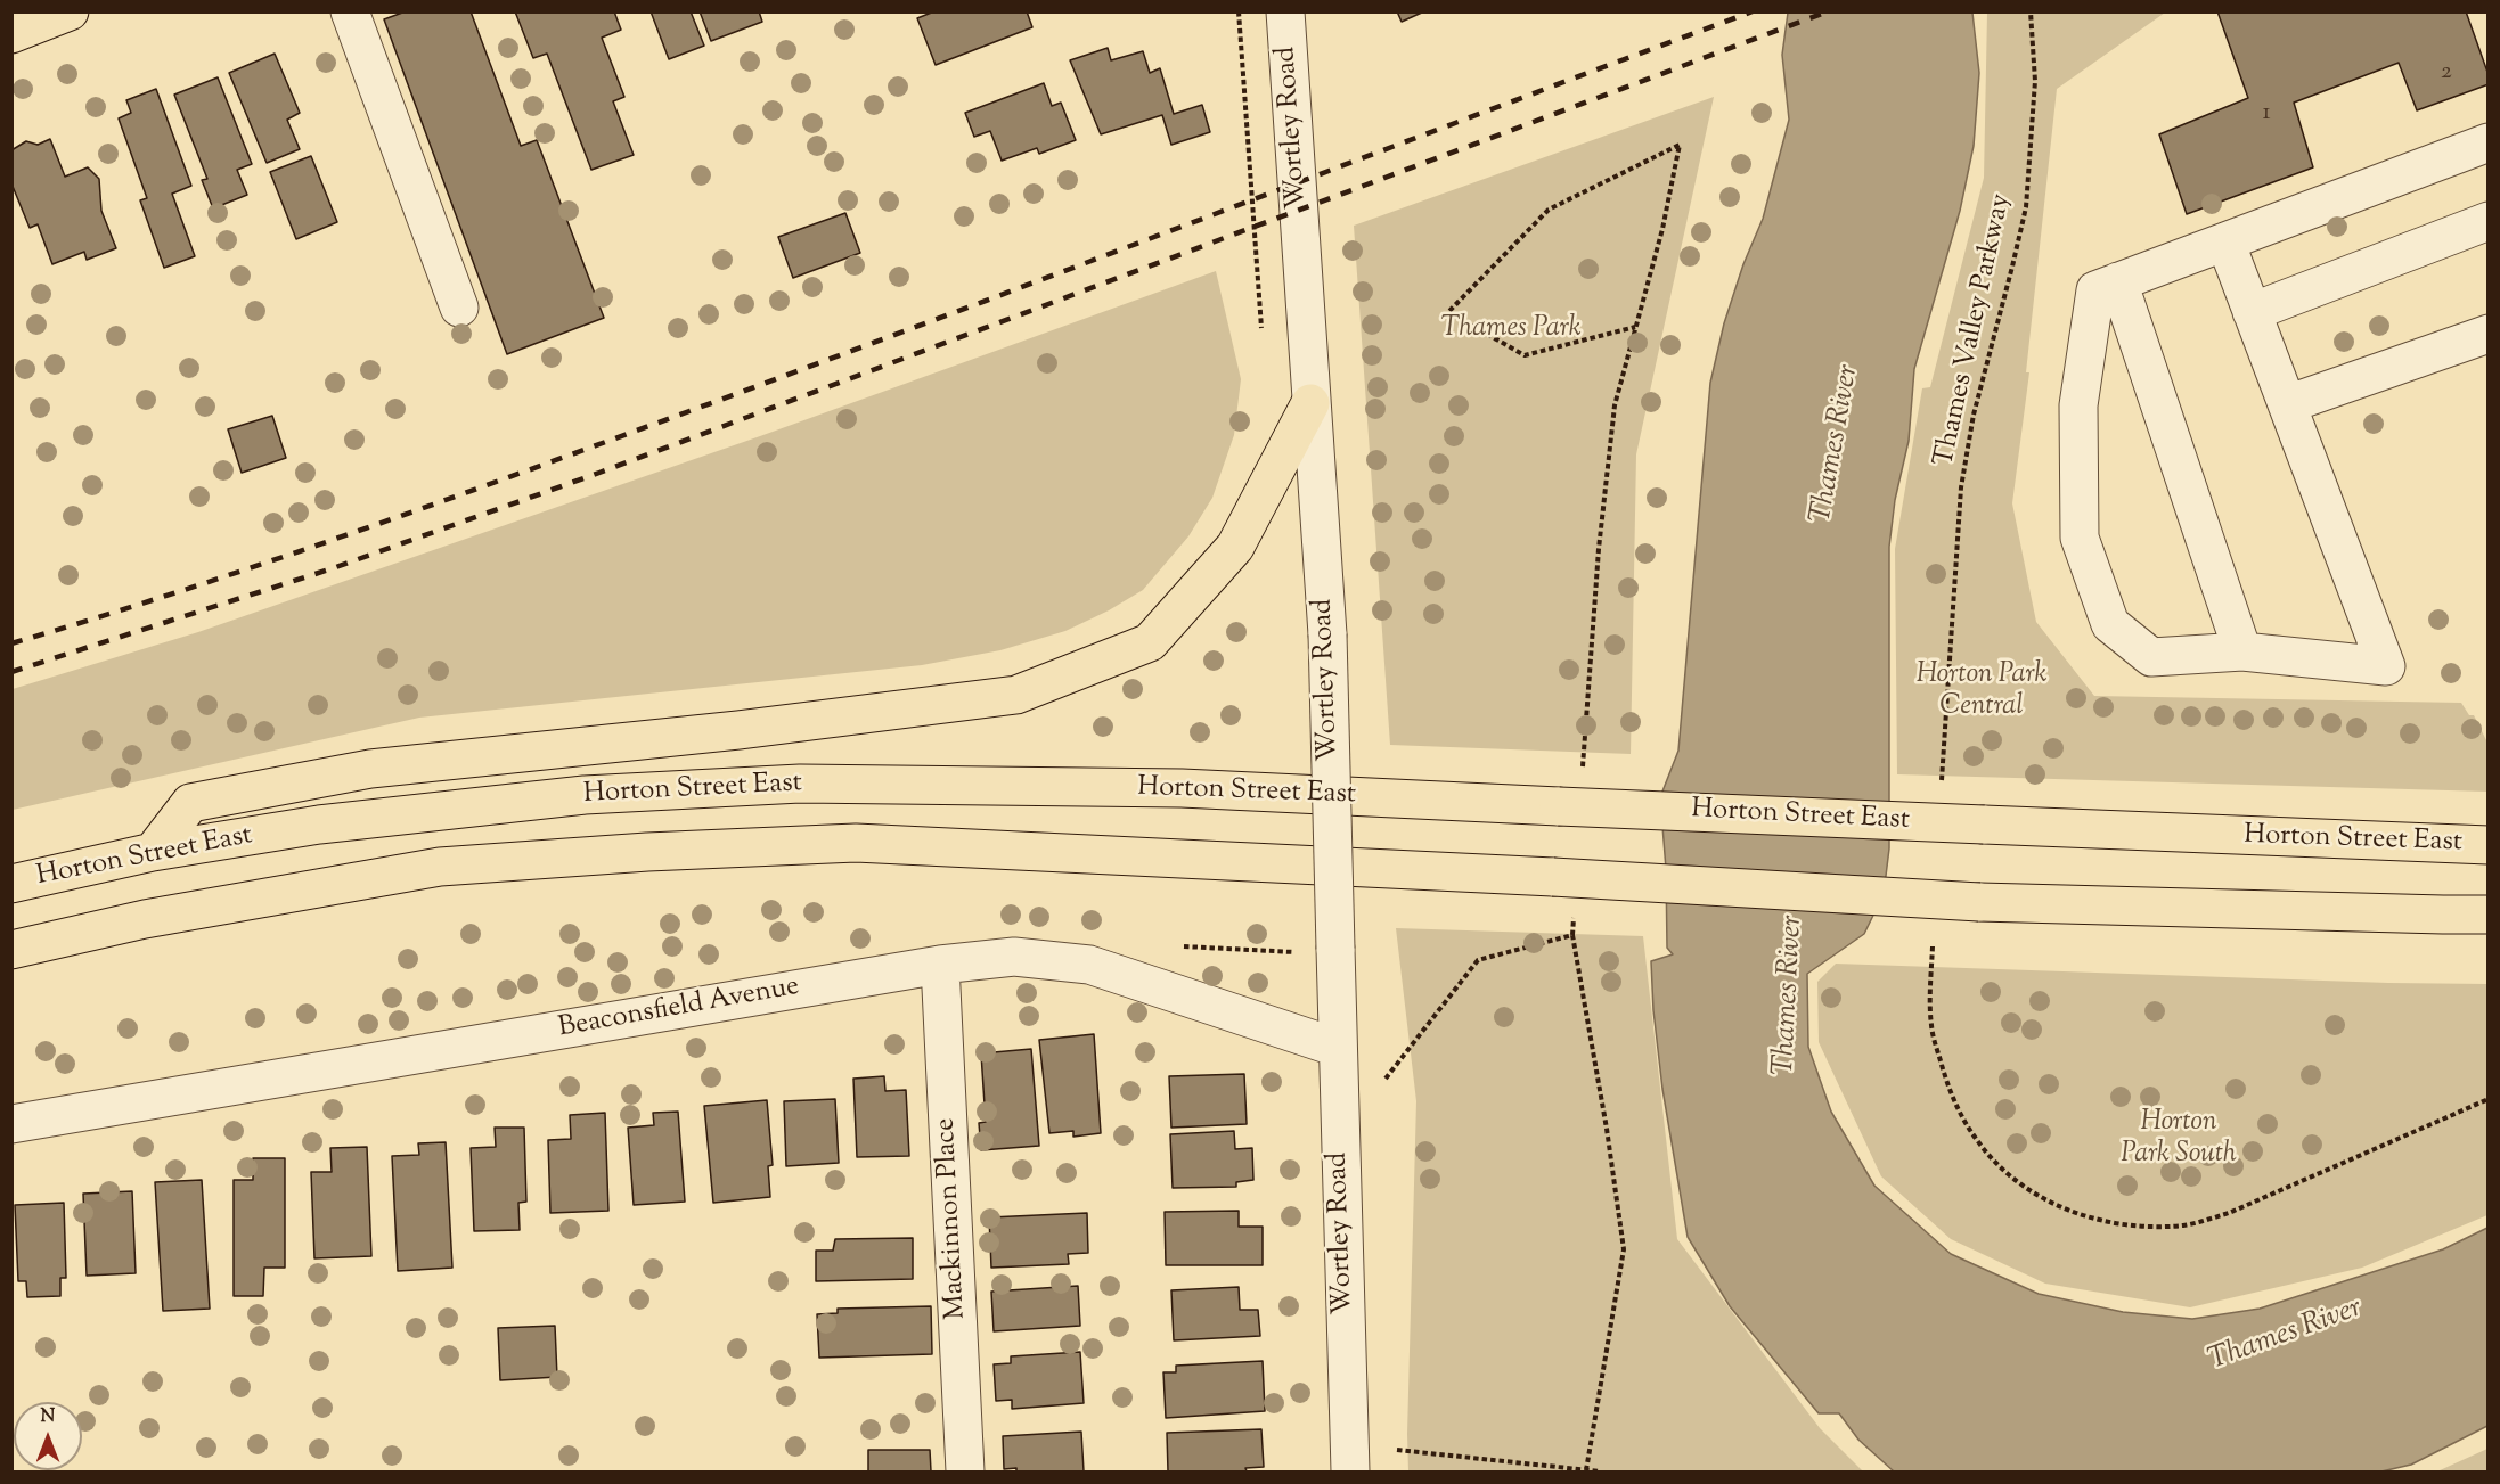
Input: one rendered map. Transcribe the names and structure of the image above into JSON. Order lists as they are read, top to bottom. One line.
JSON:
{"streets":{"main road":["Horton Street East"],"street":["Wortley Road","Beaconsfield Avenue","Mackinnon Place"],"path":["Thames Valley Parkway"]},"crossings":[["Wortley Road","Beaconsfield Avenue"],["Beaconsfield Avenue","Mackinnon Place"]],"water":["Thames River"],"parks":["Thames Park","Horton Park Central","Horton Park South"],"house_numbers":["2","1"],"north":"top"}
